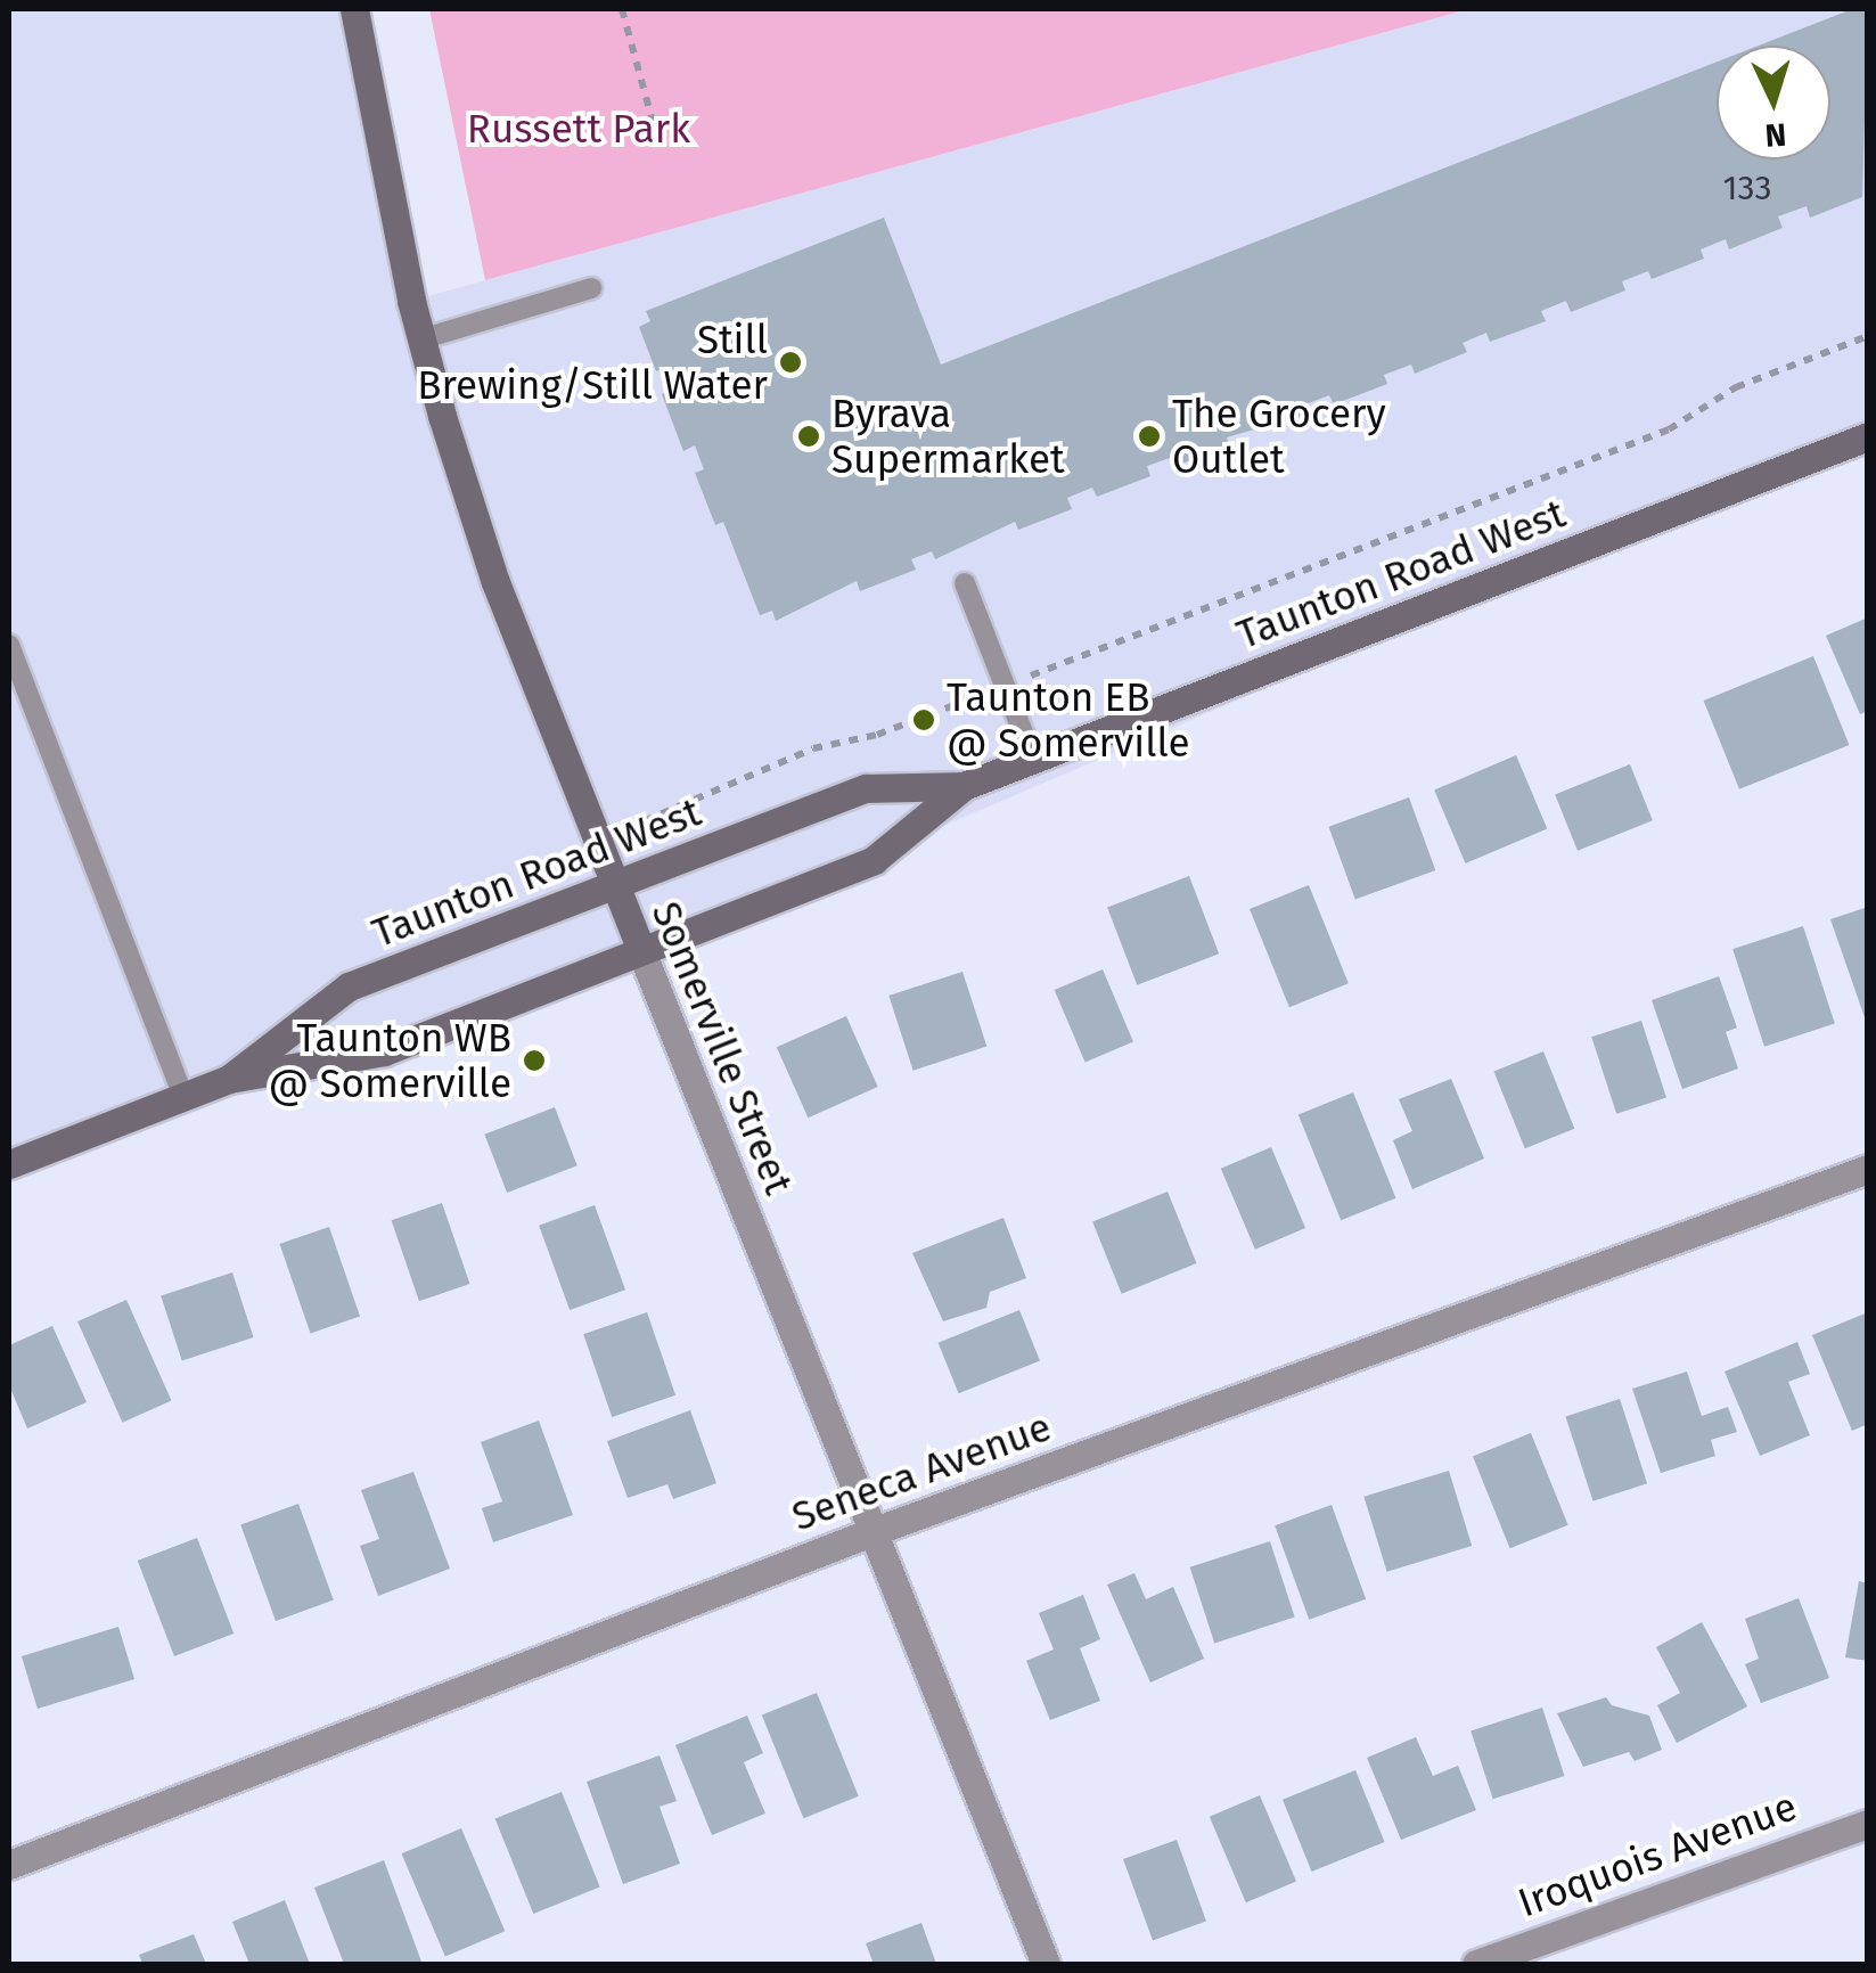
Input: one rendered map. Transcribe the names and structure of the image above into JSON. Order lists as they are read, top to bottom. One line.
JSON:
{"streets":{"main road":["Taunton Road West","Somerville Street"],"street":["Seneca Avenue","Iroquois Avenue"]},"crossings":[["Taunton Road West","Somerville Street"],["Somerville Street","Seneca Avenue"]],"parks":["Russett Park"],"places":["Still Brewing/Still Water","Byrava Supermarket","The Grocery Outlet","Taunton EB @ Somerville","Taunton WB @ Somerville"],"house_numbers":["133"],"north":"bottom"}
